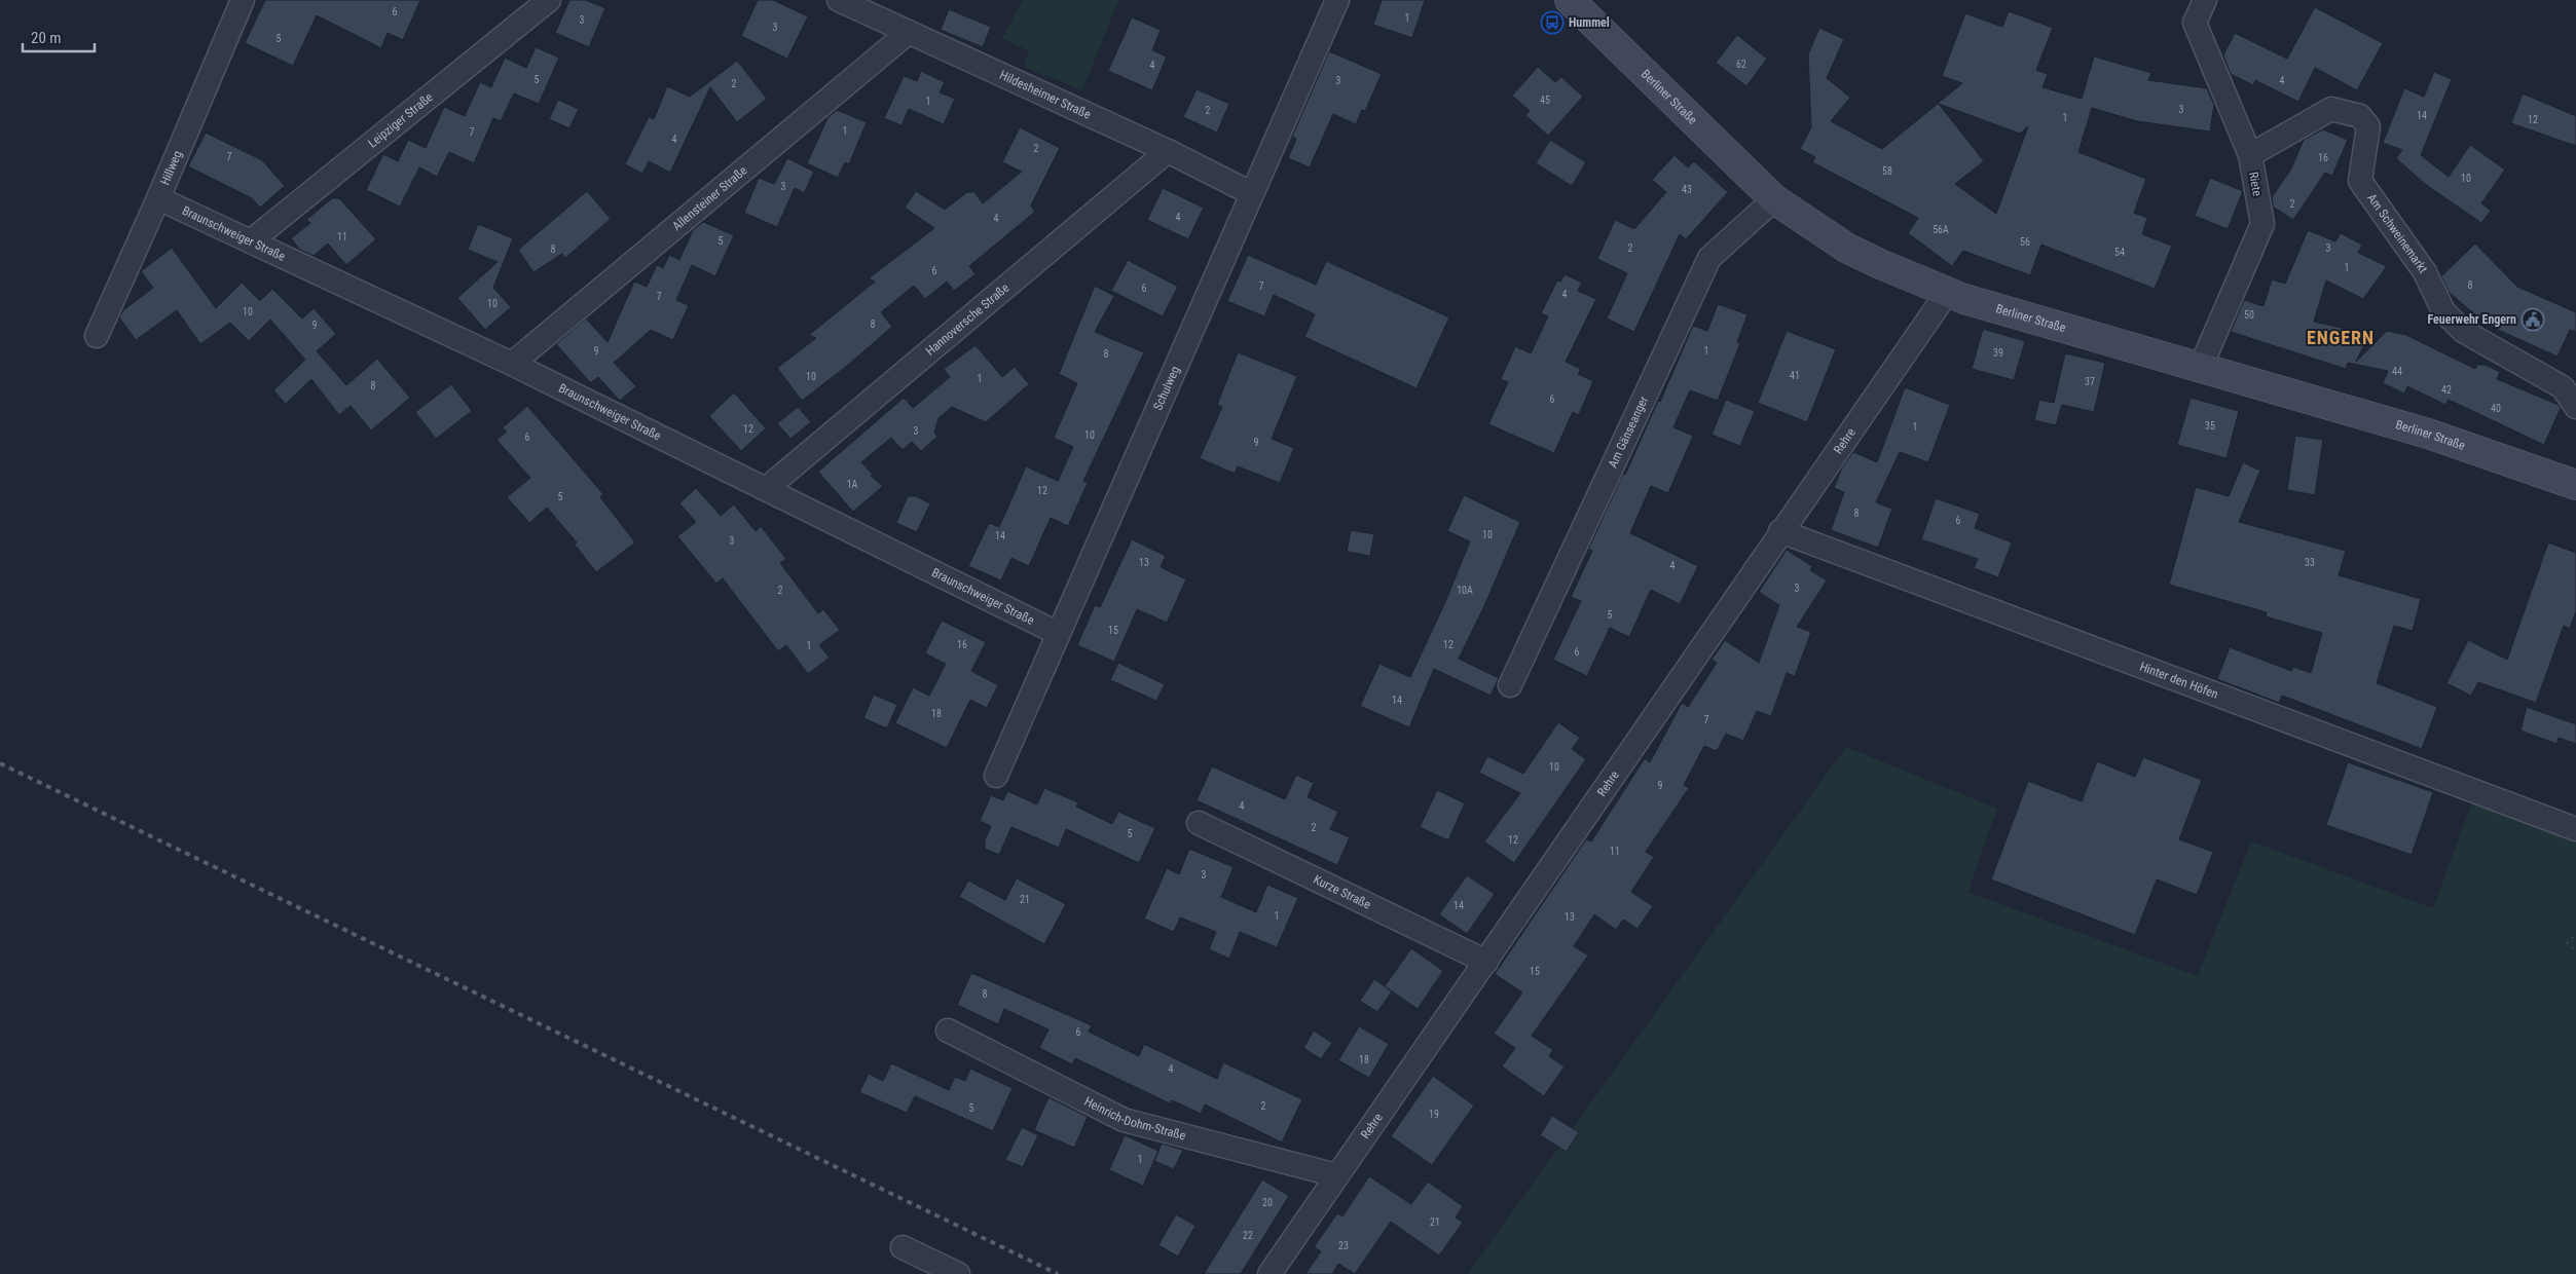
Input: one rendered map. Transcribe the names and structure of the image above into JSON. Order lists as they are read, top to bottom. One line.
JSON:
{"streets":{"main road":["Berliner Straße"],"street":["Hildesheimer Straße","Leipziger Straße","Hillweg","Riete","Allensteiner Straße","Braunschweiger Straße","Am Schweinemarkt","Hannoversche Straße","Schulweg","Am Gänseanger","Rehre","Hinter den Höfen","Kurze Straße","Heinrich-Dohm-Straße"]},"crossings":[["Hildesheimer Straße","Allensteiner Straße"],["Hildesheimer Straße","Hannoversche Straße"],["Hildesheimer Straße","Schulweg"],["Berliner Straße","Riete"],["Berliner Straße","Am Gänseanger"],["Berliner Straße","Rehre"],["Leipziger Straße","Braunschweiger Straße"],["Hillweg","Braunschweiger Straße"],["Riete","Am Schweinemarkt"],["Allensteiner Straße","Braunschweiger Straße"],["Braunschweiger Straße","Hannoversche Straße"],["Braunschweiger Straße","Schulweg"],["Rehre","Hinter den Höfen"],["Rehre","Kurze Straße"],["Rehre","Heinrich-Dohm-Straße"]],"districts":["ENGERN"],"places":{"bus stop":["Hummel"],"public building":["Feuerwehr Engern"]},"house_numbers":["6","1","3","3","5","62","4","5","3","4","2","45","1","3","2","14","1","12","1","7","4","2","7","16","58","10","3","43","2","4","4","56A","11","5","56","2","3","8","54","1","6","8","7","6","4","7","10","10","50","8","9","9","1","39","8","44","41","10","1","37","8","42","6","40","35","1","12","3","10","6","9","1A","12","5","8","6","10","14","3","13","33","4","3","2","10A","5","15","16","12","1","6","14","18","7","10","9","4","2","5","12","11","3","21","14","1","13","15","8","6","18","4","2","5","19","1","20","21","22","23"],"scale_bar":"20 m"}
